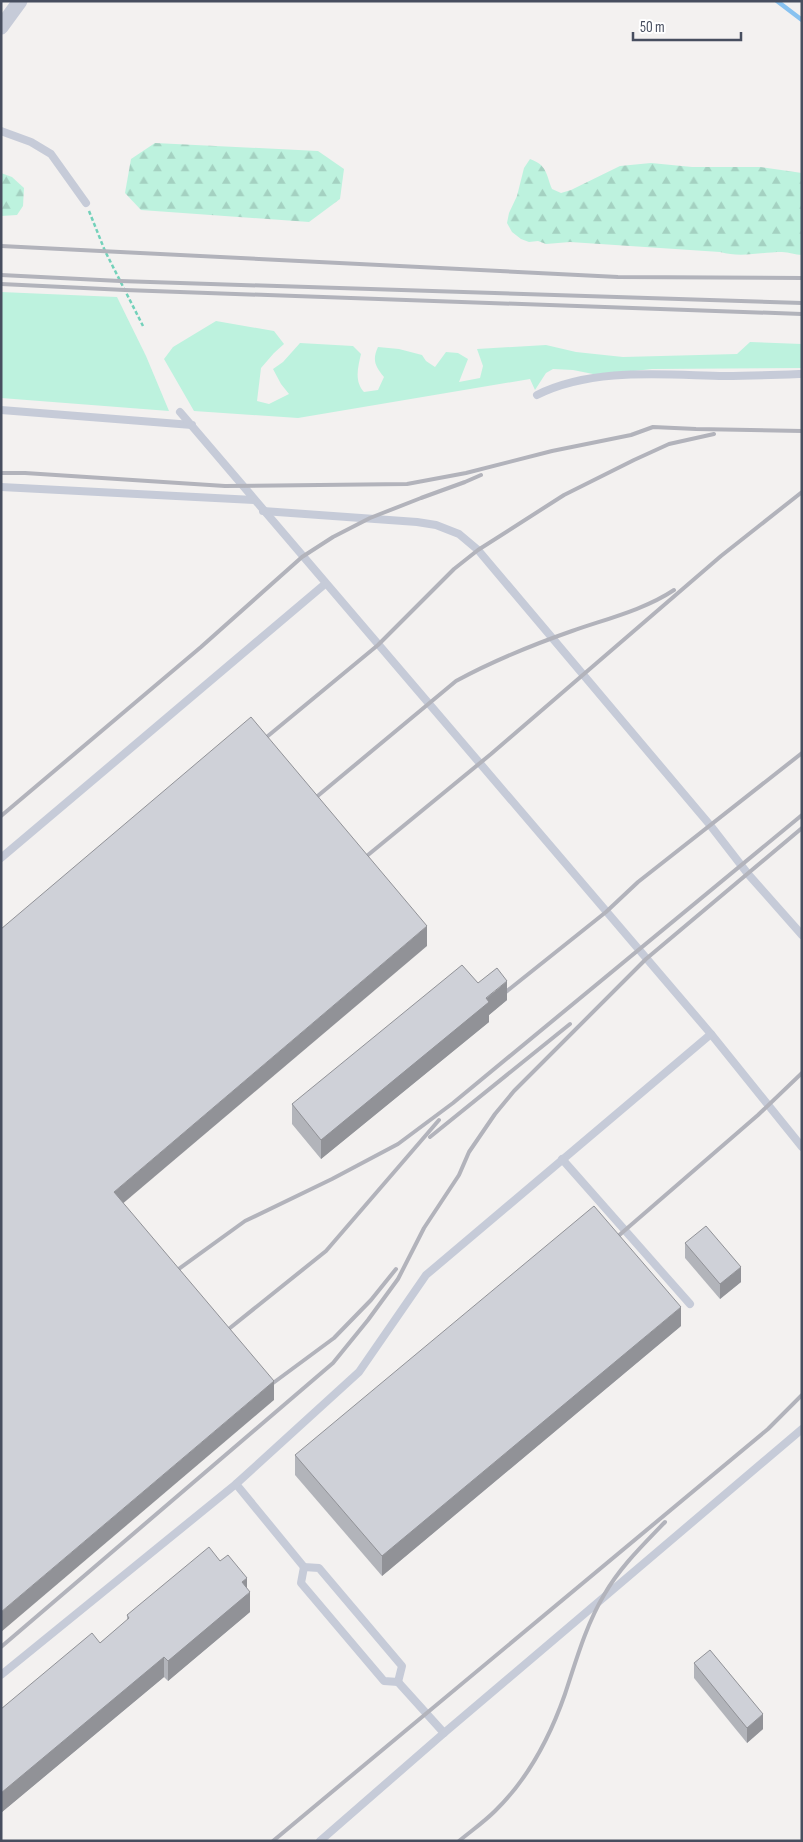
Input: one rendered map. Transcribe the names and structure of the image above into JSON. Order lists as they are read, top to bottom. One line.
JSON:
{"scale_bar":"50 m"}
